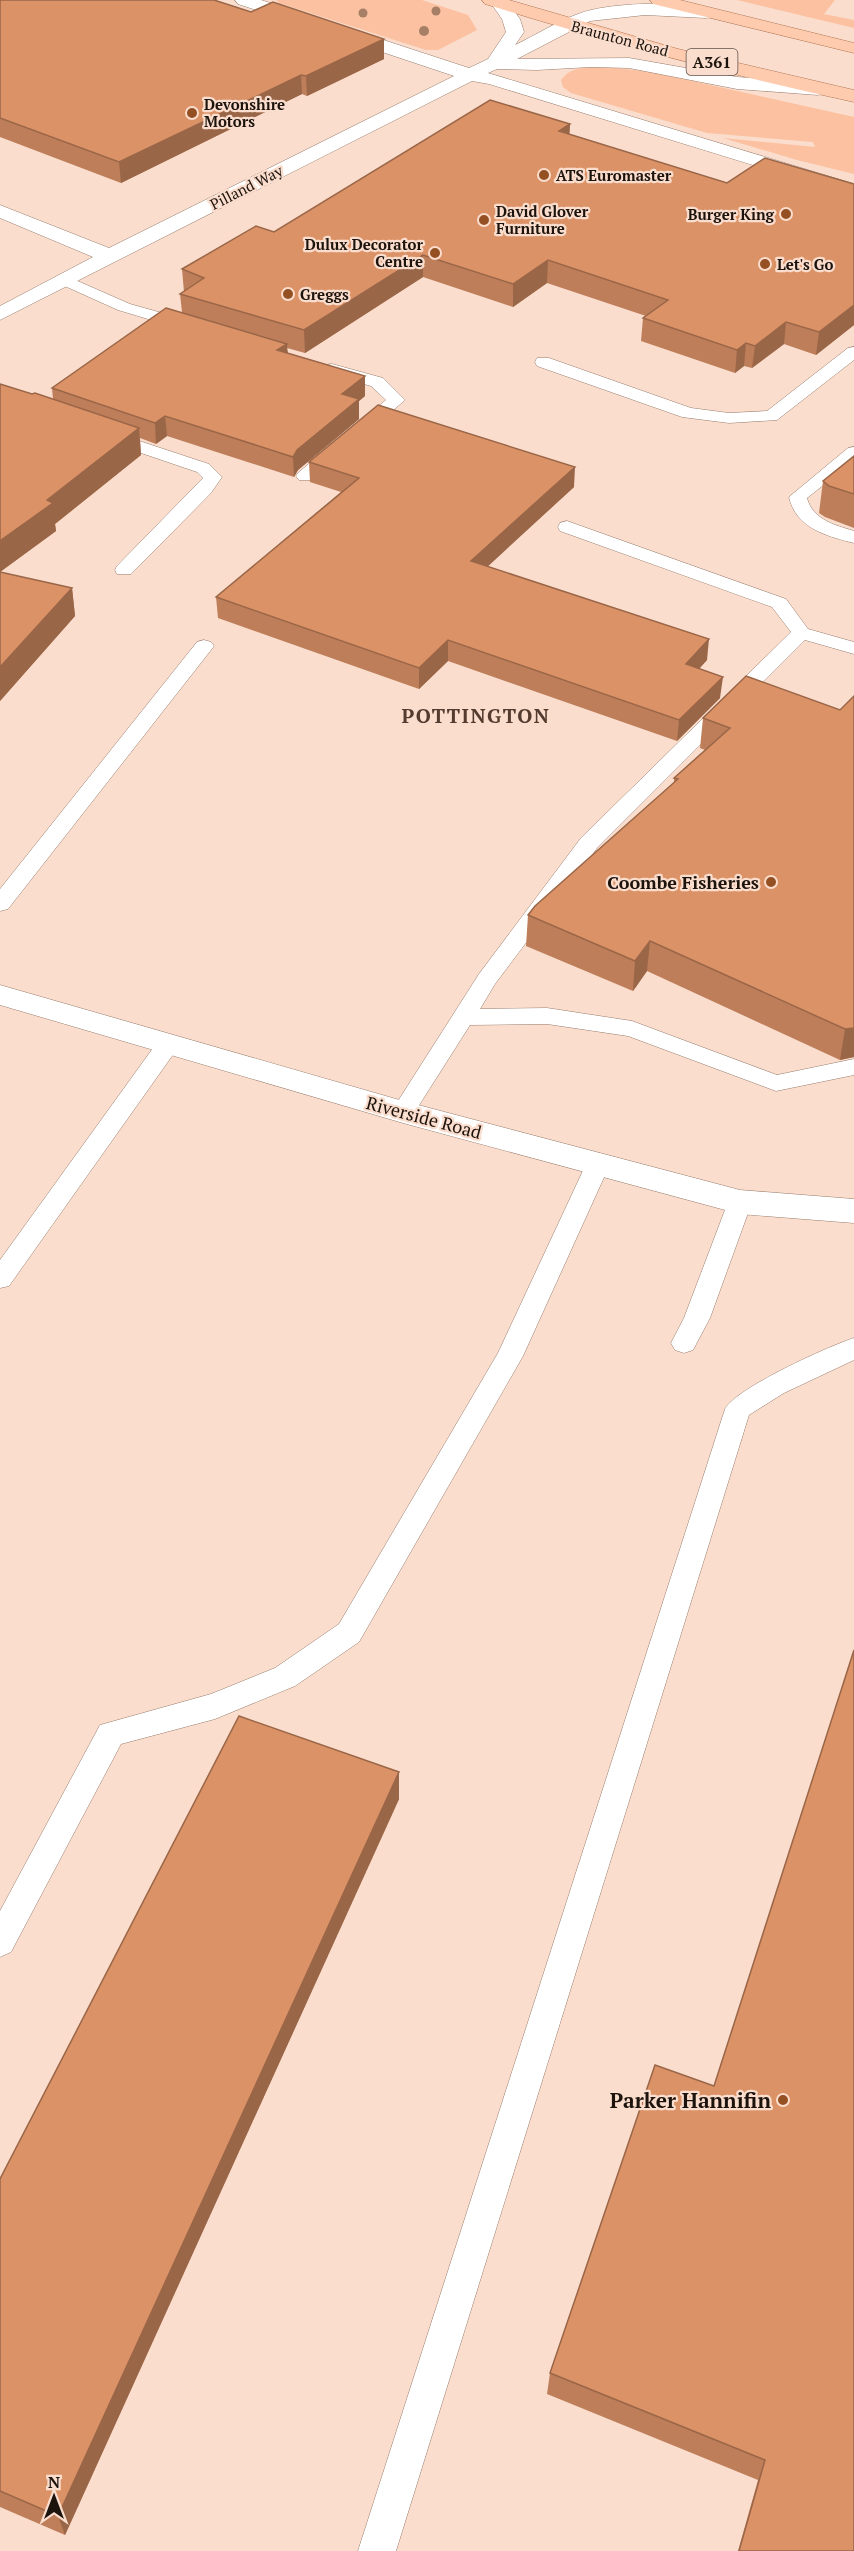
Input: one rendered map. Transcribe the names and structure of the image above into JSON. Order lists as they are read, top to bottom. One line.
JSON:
{"streets":{"main road":["Braunton Road","A361"],"street":["Pilland Way","Riverside Road"]},"crossings":[["Braunton Road","Pilland Way"]],"districts":["POTTINGTON"],"places":["Devonshire Motors","ATS Euromaster","Burger King","David Glover Furniture","Dulux Decorator Centre","Let's Go","Greggs","Coombe Fisheries","Parker Hannifin"],"north":"top"}
